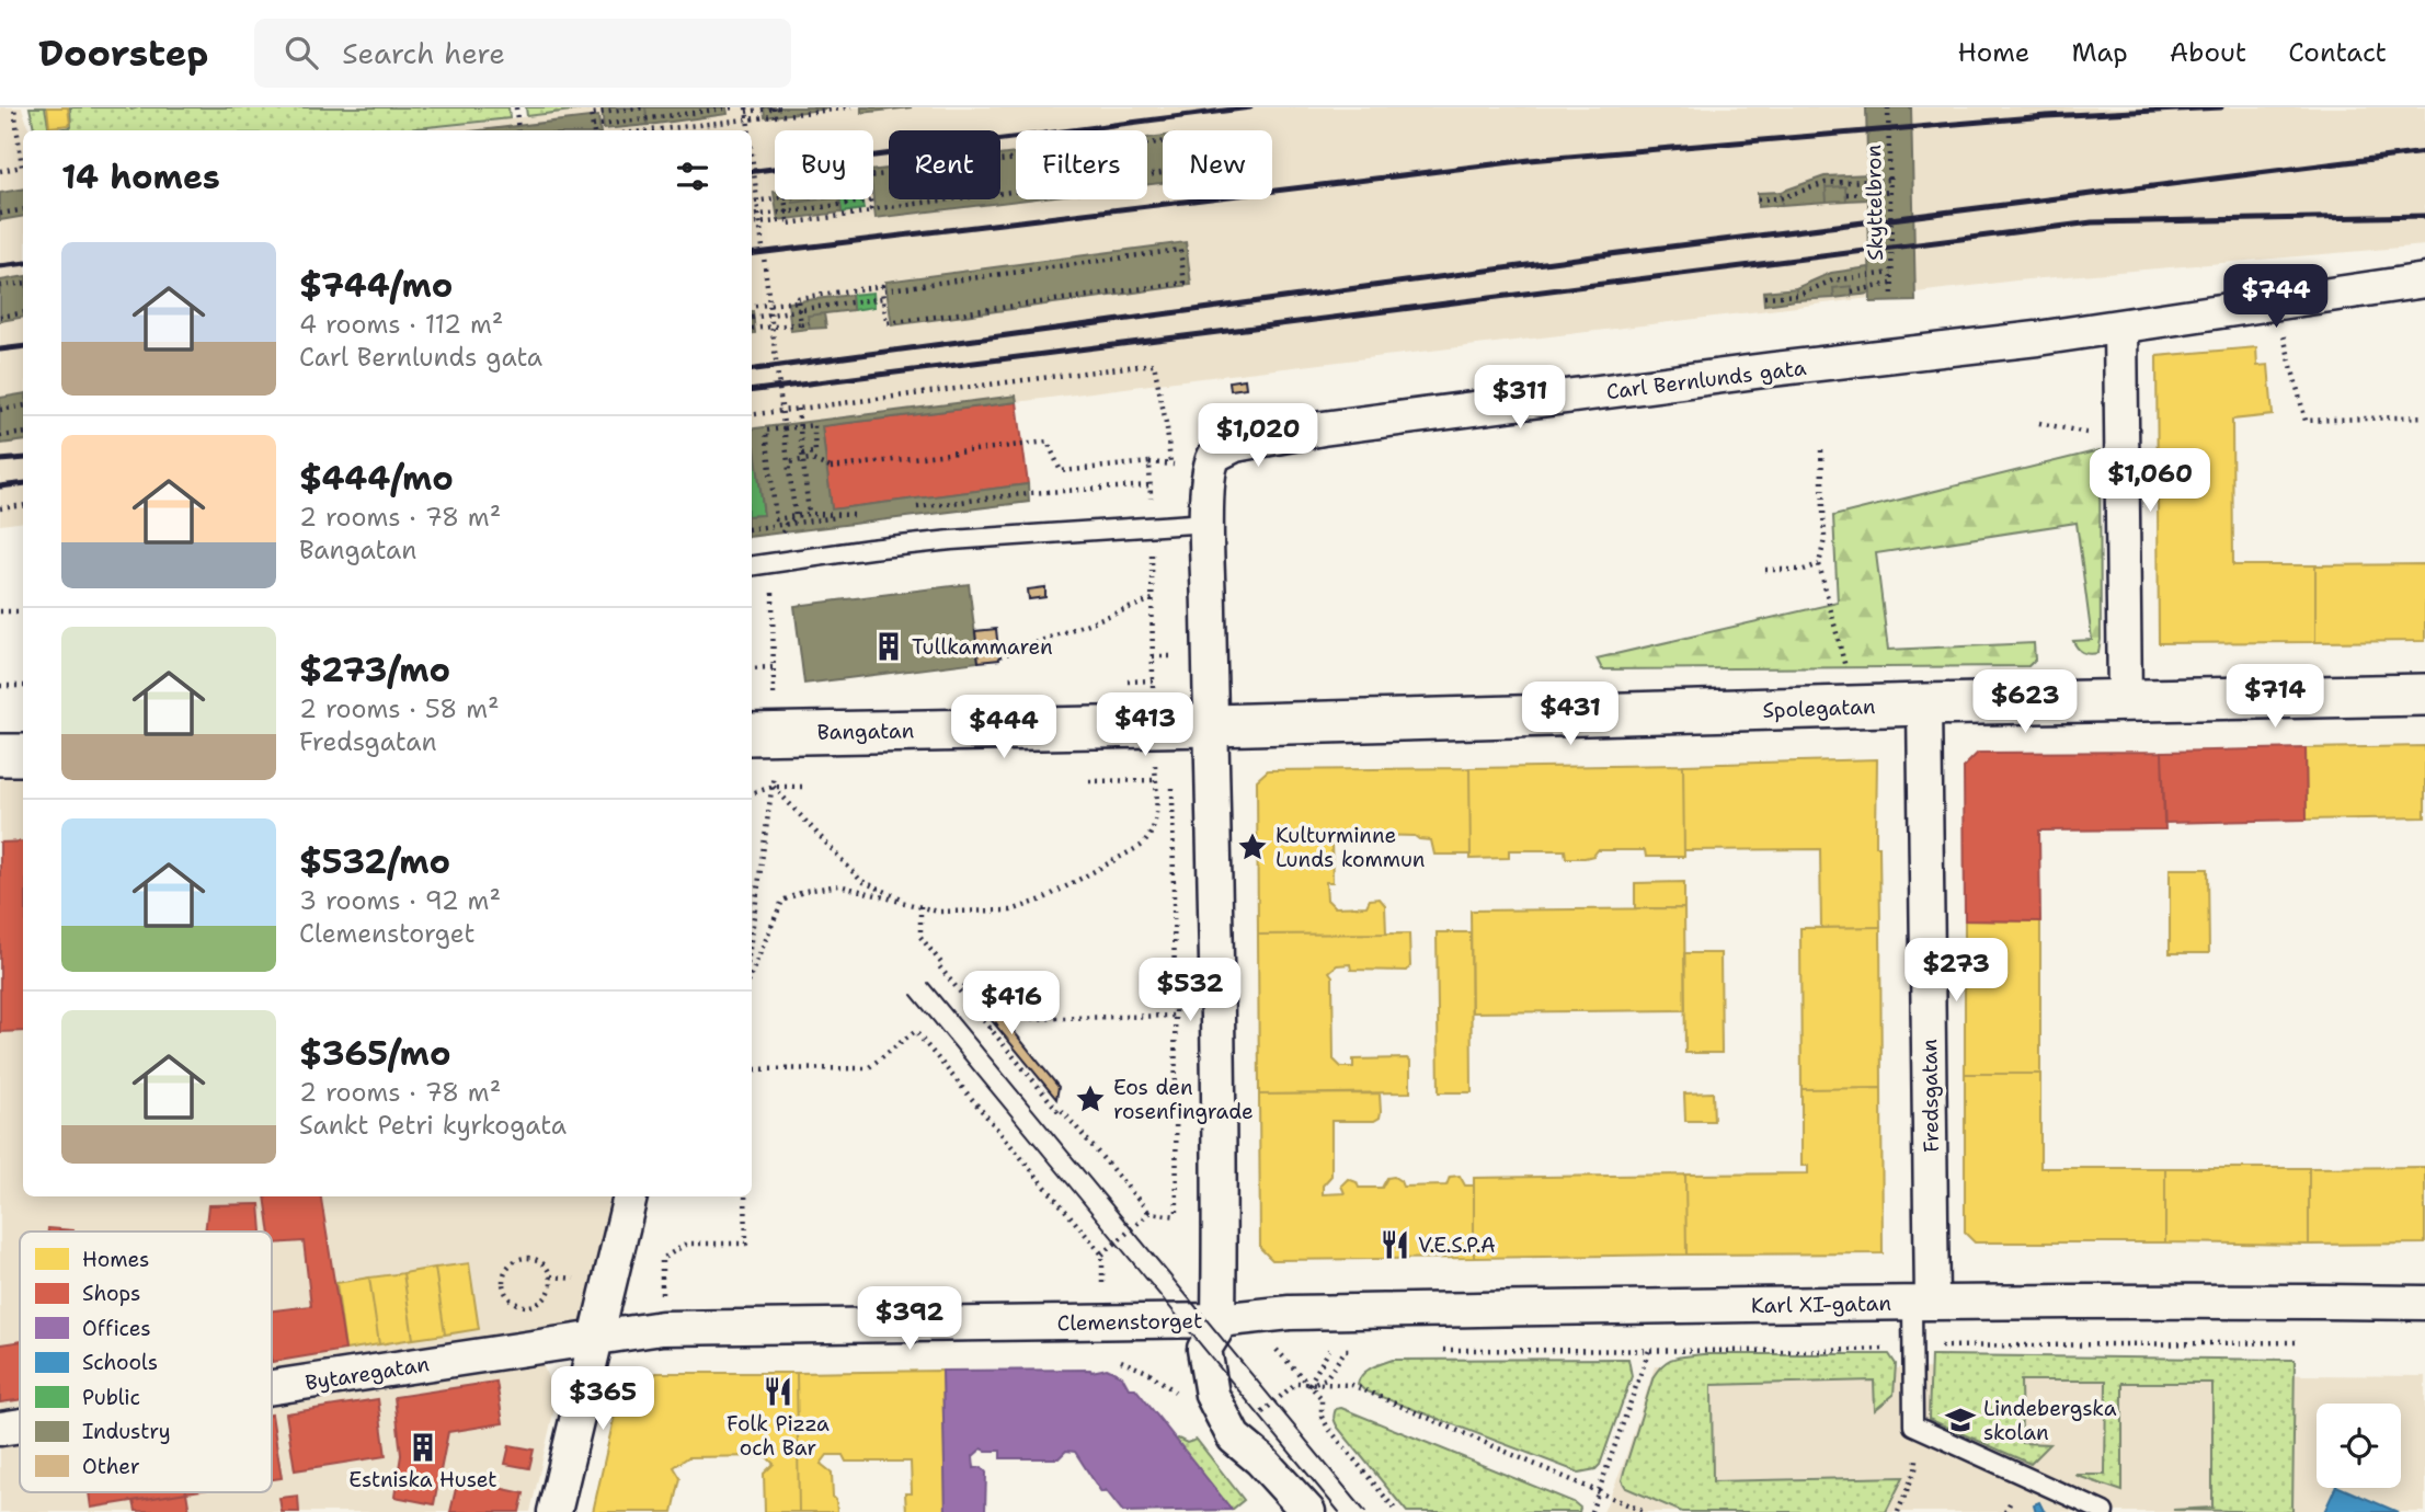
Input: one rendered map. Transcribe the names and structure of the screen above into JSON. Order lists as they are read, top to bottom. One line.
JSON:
{"streets":{"street":["Carl Bernlunds gata","Spolegatan","Bangatan","Fredsgatan","Karl XI-gatan","Clemenstorget","Bytaregatan"],"path":["Skyttelbron"]},"crossings":[["Carl Bernlunds gata","Spolegatan"],["Carl Bernlunds gata","Bangatan"],["Carl Bernlunds gata","Clemenstorget"],["Spolegatan","Bangatan"],["Spolegatan","Fredsgatan"],["Spolegatan","Clemenstorget"],["Bangatan","Clemenstorget"],["Fredsgatan","Karl XI-gatan"],["Karl XI-gatan","Clemenstorget"],["Clemenstorget","Bytaregatan"]],"places":{"building":["Tullkammaren","Estniska Huset"],"place":["Kulturminne Lunds kommun","Eos den rosenfingrade"],"restaurant":["V.E.S.P.A","Folk Pizza och Bar"],"school or university":["Lindebergska skolan"]},"legend":["Homes","Shops","Offices","Schools","Public","Industry","Other"],"page":{"header":"Doorstep","search":"Search here","nav":["Home","Map","About","Contact"],"chip":["Buy","Rent","Filters","New"],"heading":"14 homes","list":[{"name":"$744/mo","note":"4 rooms · 112 m² · Carl Bernlunds gata"},{"name":"$444/mo","note":"2 rooms · 78 m² · Bangatan"},{"name":"$273/mo","note":"2 rooms · 58 m² · Fredsgatan"},{"name":"$532/mo","note":"3 rooms · 92 m² · Clemenstorget"},{"name":"$365/mo","note":"2 rooms · 78 m² · Sankt Petri kyrkogata"}],"price":["$744","$311","$1,020","$1,060","$714","$623","$431","$413","$444","$273","$532","$416","$392","$365"]}}
